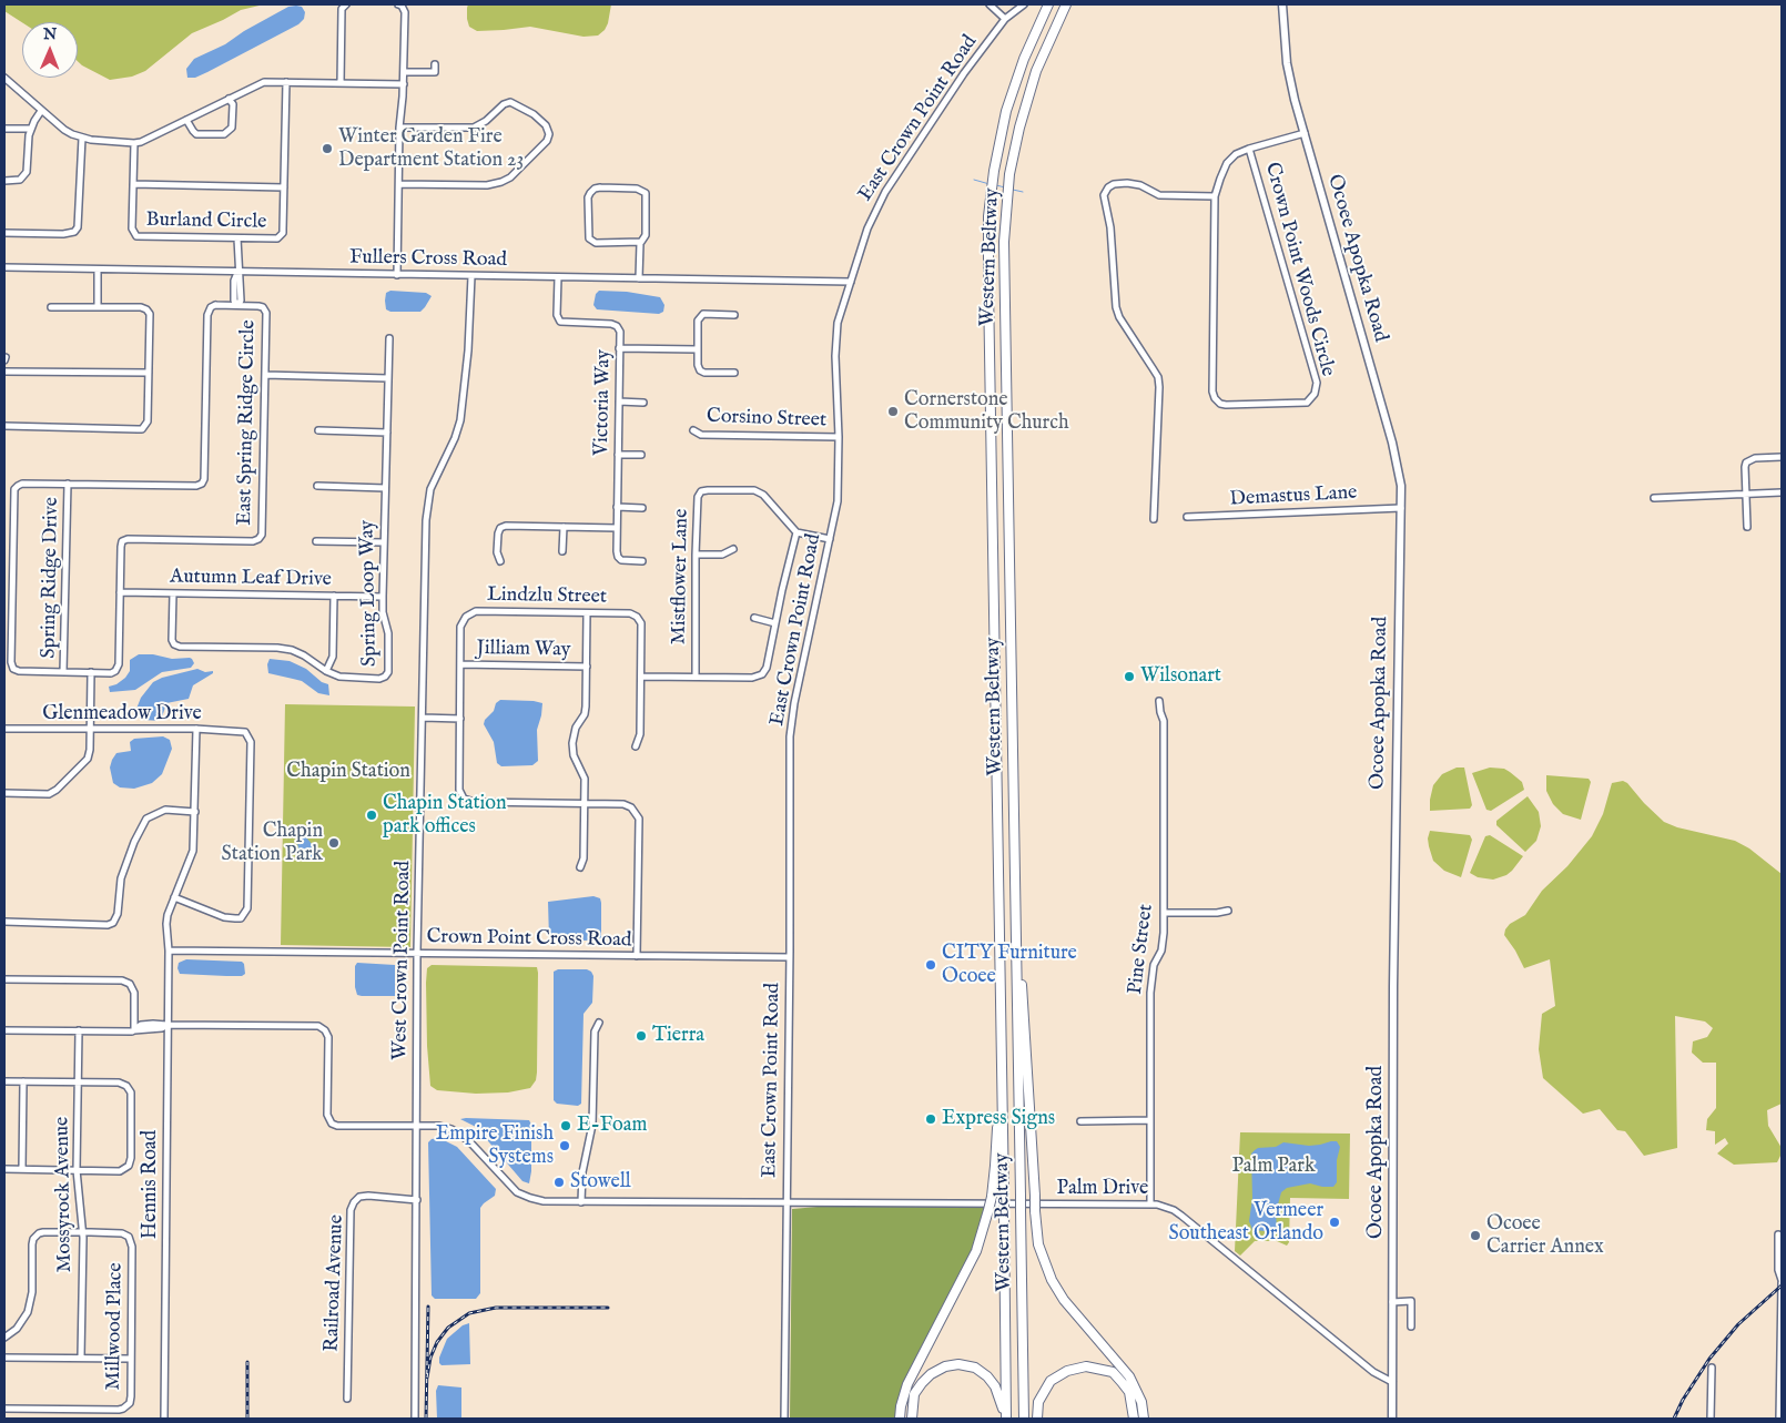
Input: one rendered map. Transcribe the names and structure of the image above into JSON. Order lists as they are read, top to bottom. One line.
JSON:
{"streets":{"highway":["Western Beltway"],"main road":["Ocoee Apopka Road"],"street":["East Crown Point Road","Burland Circle","Fullers Cross Road","Crown Point Woods Circle","Victoria Way","Corsino Street","East Spring Ridge Circle","Demastus Lane","Mistflower Lane","Spring Ridge Drive","Autumn Leaf Drive","Spring Loop Way","Lindzlu Street","Jilliam Way","Glenmeadow Drive","Crown Point Cross Road","Pine Street","West Crown Point Road","Hennis Road","Palm Drive","Mossyrock Avenue","Railroad Avenue","Millwood Place"]},"crossings":[["East Crown Point Road","Fullers Cross Road"],["East Crown Point Road","Corsino Street"],["East Crown Point Road","Crown Point Cross Road"],["East Crown Point Road","Palm Drive"],["Ocoee Apopka Road","Crown Point Woods Circle"],["Ocoee Apopka Road","Demastus Lane"],["Ocoee Apopka Road","Palm Drive"],["Fullers Cross Road","Victoria Way"],["Fullers Cross Road","West Crown Point Road"],["East Spring Ridge Circle","Autumn Leaf Drive"],["Autumn Leaf Drive","Spring Loop Way"],["Lindzlu Street","Jilliam Way"],["Glenmeadow Drive","Hennis Road"],["Crown Point Cross Road","West Crown Point Road"],["Crown Point Cross Road","Hennis Road"],["Pine Street","Palm Drive"],["West Crown Point Road","Palm Drive"],["West Crown Point Road","Railroad Avenue"],["Hennis Road","Palm Drive"],["Mossyrock Avenue","Millwood Place"]],"parks":["Chapin Station","Palm Park"],"places":["Winter Garden Fire Department Station 23","Cornerstone Community Church","Wilsonart","Chapin Station park offices","Chapin Station Park","CITY Furniture Ocoee","Tierra","Express Signs","E-Foam","Empire Finish Systems","Stowell","Vermeer Southeast Orlando","Ocoee Carrier Annex"],"north":"top"}
